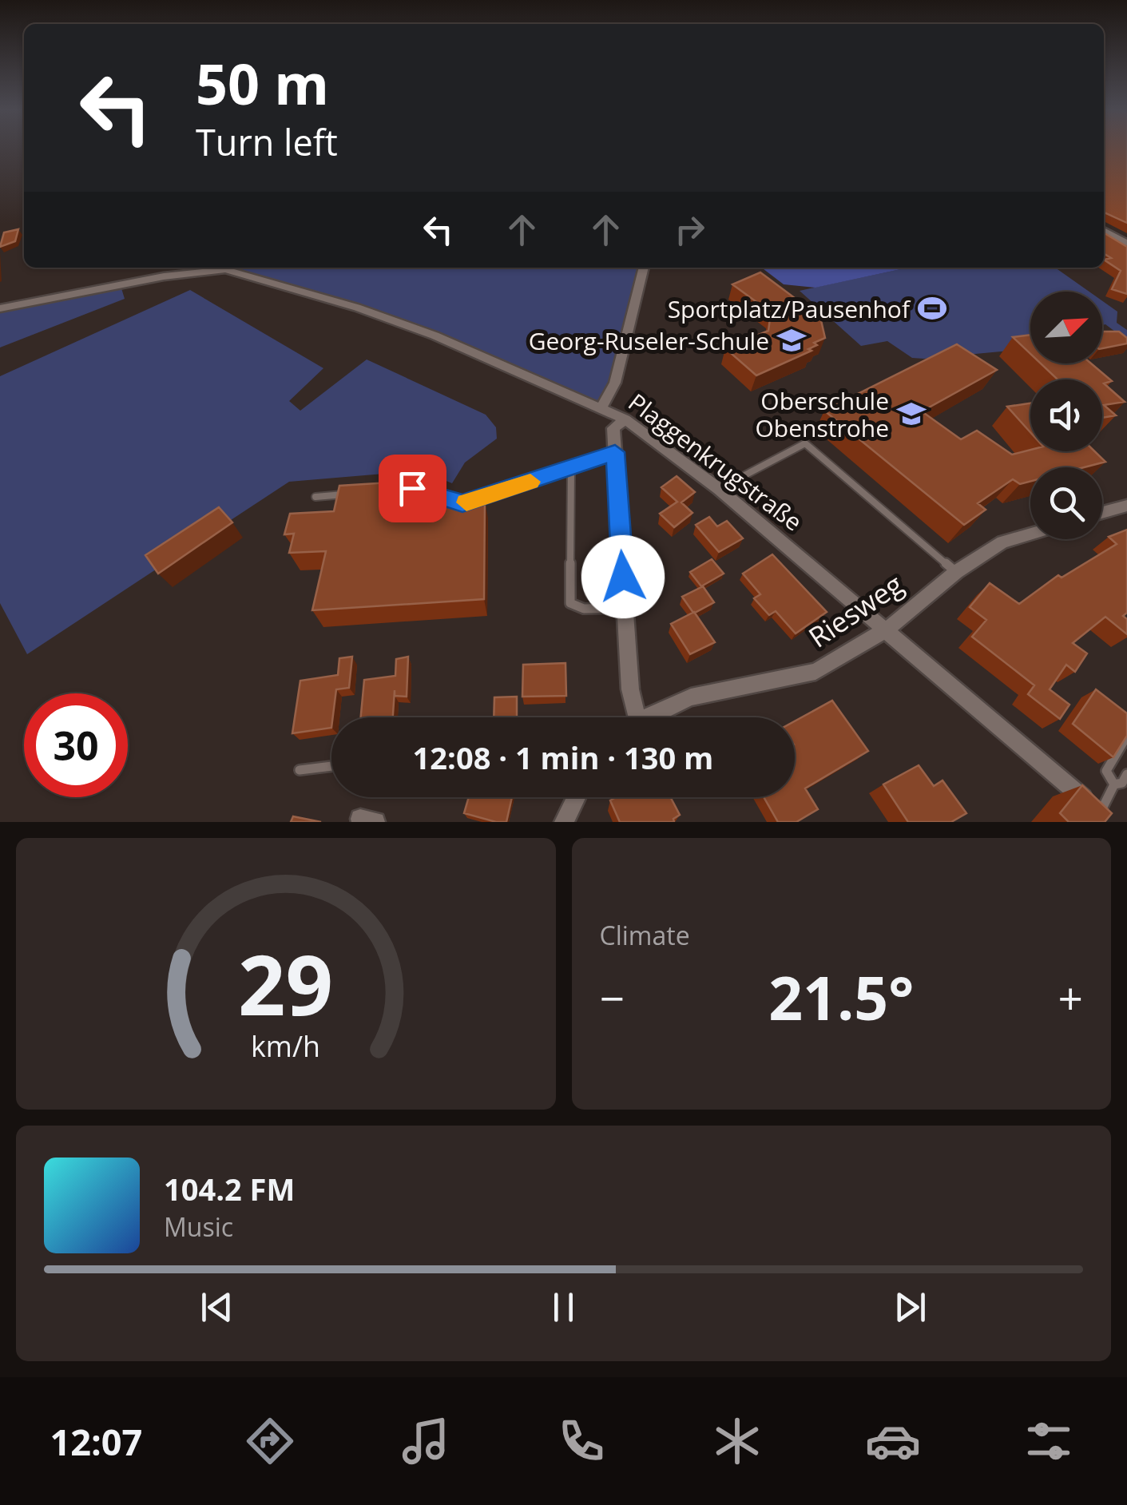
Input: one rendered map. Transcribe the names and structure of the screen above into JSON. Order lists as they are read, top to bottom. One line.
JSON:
{"streets":{"street":["Plaggenkrugstraße","Riesweg"]},"crossings":[["Plaggenkrugstraße","Riesweg"]],"places":{"sports":["Sportplatz/Pausenhof"],"school or university":["Georg-Ruseler-Schule","Oberschule Obenstrohe"]},"north":"top right","page":{"turn":["50 m","Turn left"],"limit":"30","trip":"12:08 · 1 min · 130 m","tile":"Climate","heat":["−","21.5°","+"],"song":["104.2 FM","Music"],"tabs":"12:07","gauge":["29","km/h"]}}
